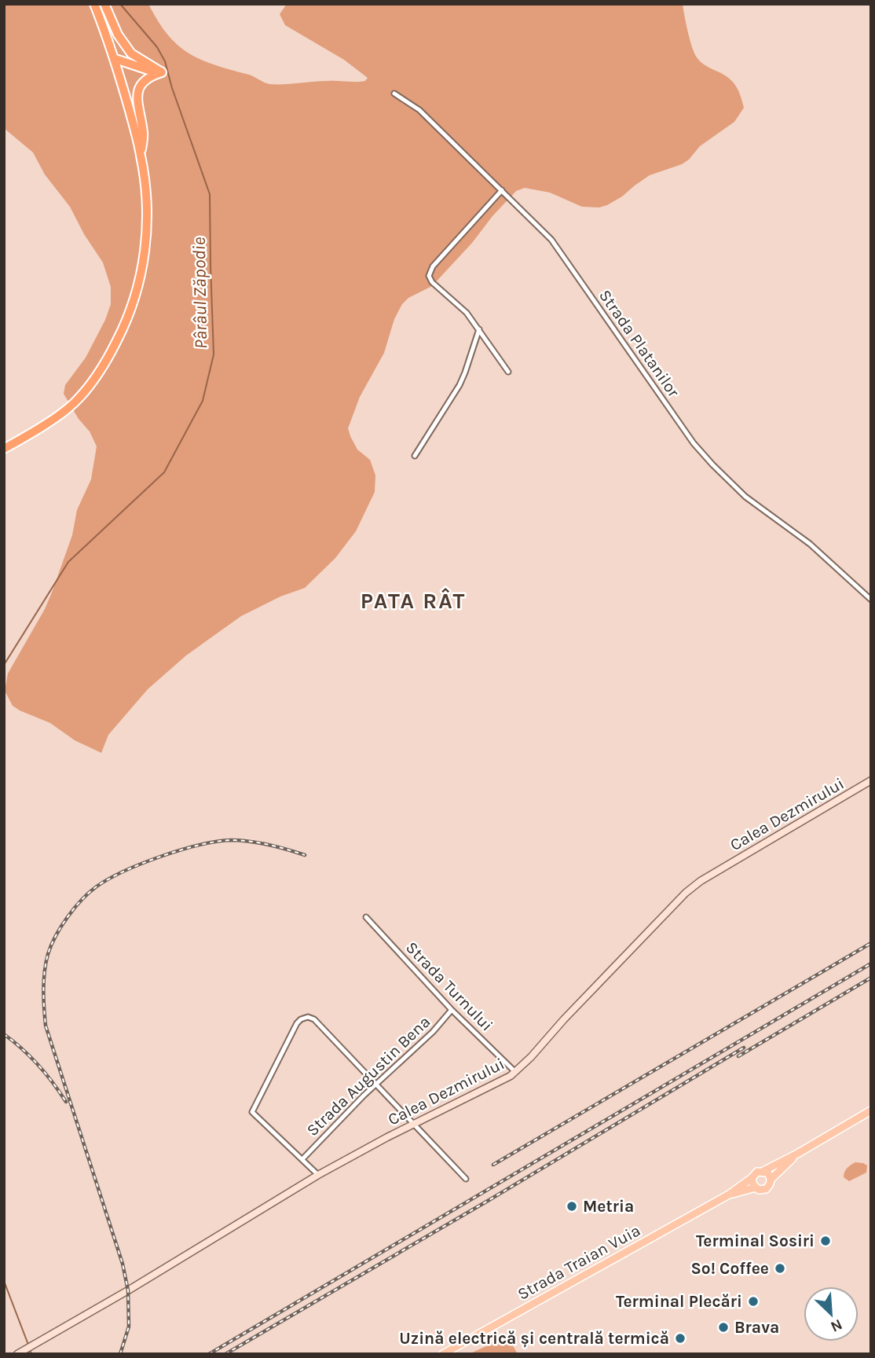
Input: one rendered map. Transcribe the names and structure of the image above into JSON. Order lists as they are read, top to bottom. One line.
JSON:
{"streets":{"main road":["Calea Dezmirului","Strada Traian Vuia"],"street":["Strada Platanilor","Strada Turnului","Strada Augustin Bena"]},"crossings":[["Calea Dezmirului","Strada Turnului"],["Strada Turnului","Strada Augustin Bena"]],"districts":["PATA RÂT"],"water":["Pârâul Zăpodie"],"places":["Metria","Terminal Sosiri","So! Coffee","Terminal Plecări","Brava","Uzină electrică și centrală termică"],"north":"bottom right"}
